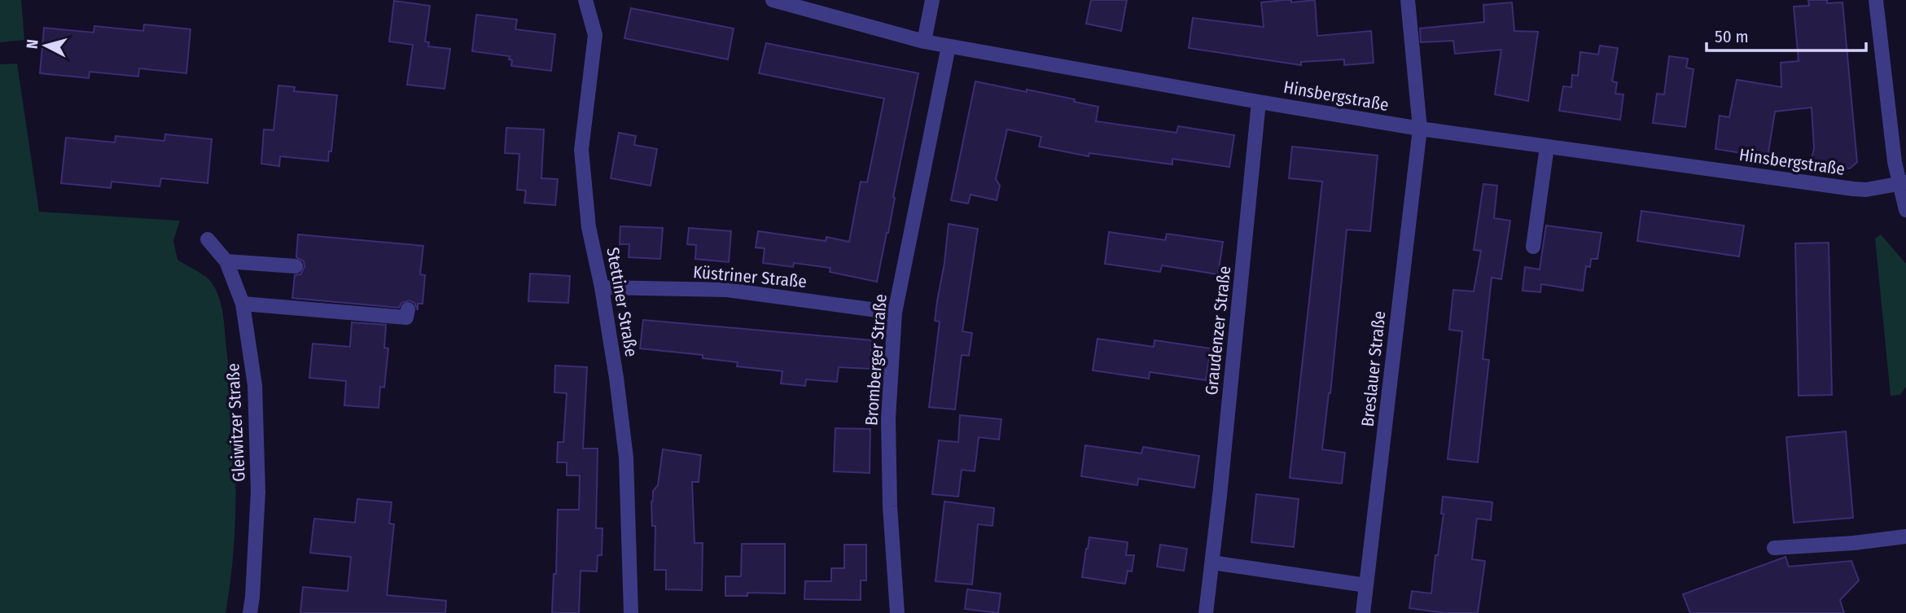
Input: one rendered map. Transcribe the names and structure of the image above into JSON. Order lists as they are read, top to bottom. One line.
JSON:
{"streets":{"street":["Hinsbergstraße","Küstriner Straße","Stettiner Straße","Graudenzer Straße","Bromberger Straße","Breslauer Straße","Gleiwitzer Straße"]},"crossings":[["Hinsbergstraße","Graudenzer Straße"],["Hinsbergstraße","Bromberger Straße"],["Hinsbergstraße","Breslauer Straße"],["Küstriner Straße","Stettiner Straße"],["Küstriner Straße","Bromberger Straße"]],"scale_bar":"50 m","north":"left"}
